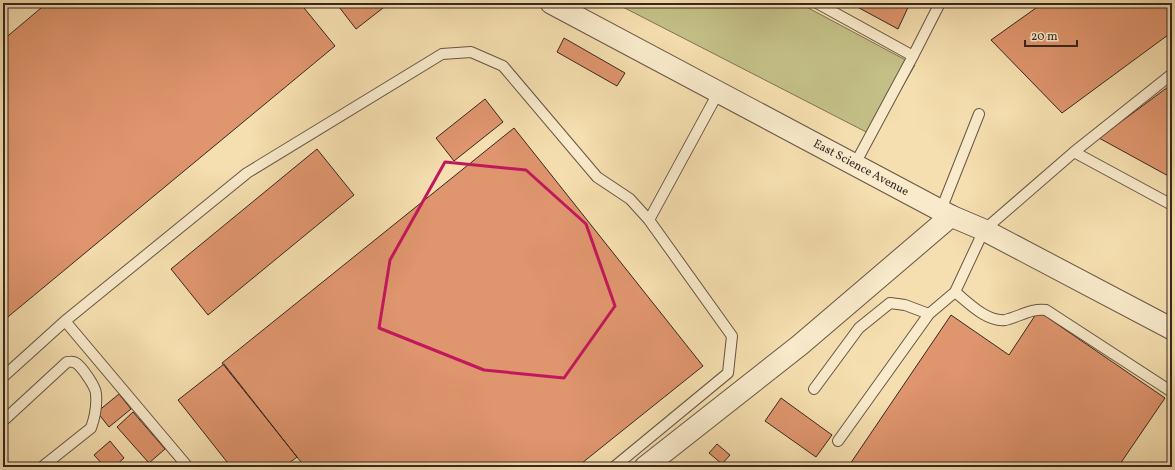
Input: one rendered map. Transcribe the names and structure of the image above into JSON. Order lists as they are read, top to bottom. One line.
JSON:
{"streets":{"street":["East Science Avenue"]},"scale_bar":"20 m"}
